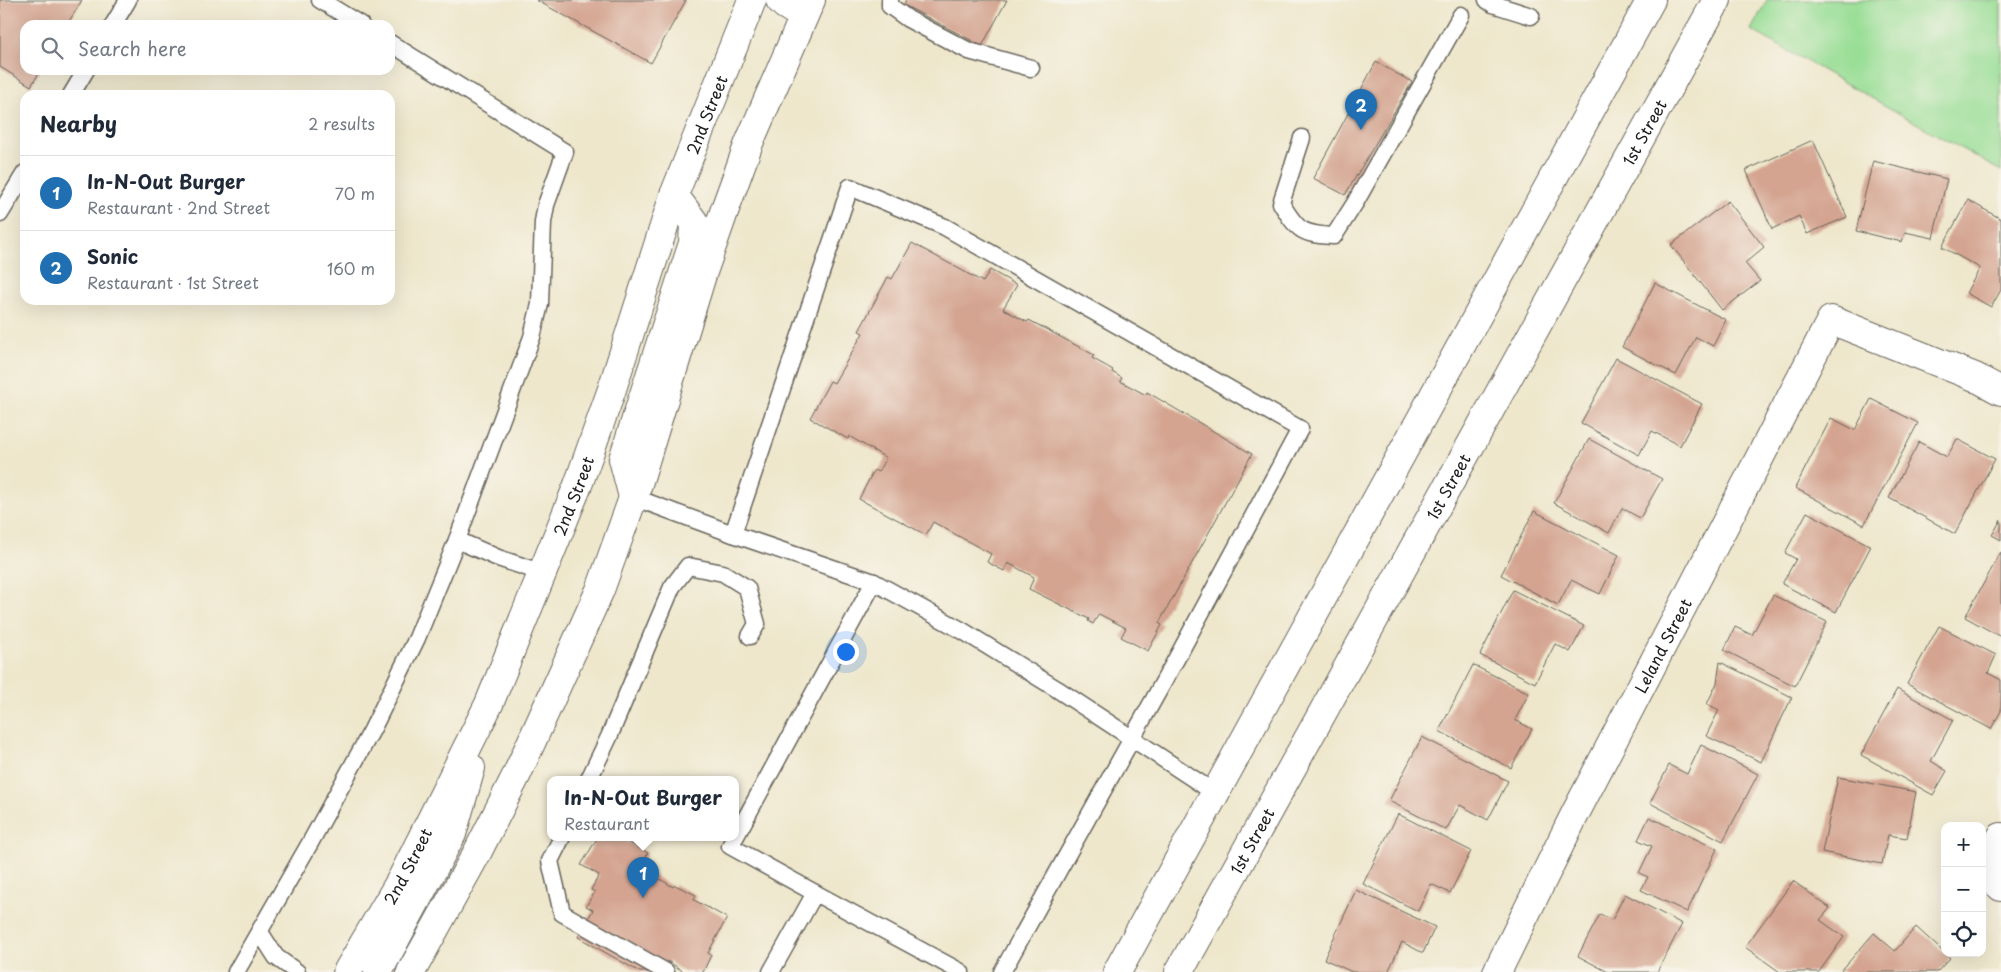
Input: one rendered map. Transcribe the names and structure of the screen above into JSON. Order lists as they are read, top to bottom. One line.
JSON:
{"streets":{"street":["2nd Street","1st Street","Leland Street"]},"page":{"search":"Search here","pins":["2","1"],"heading":["Nearby","2 results"],"list":[{"mark":"1","name":"In-N-Out Burger","note":"Restaurant · 2nd Street","value":"70 m"},{"mark":"2","name":"Sonic","note":"Restaurant · 1st Street","value":"160 m"}],"popup":["In-N-Out Burger","Restaurant"],"map_buttons":["+","−"]}}
